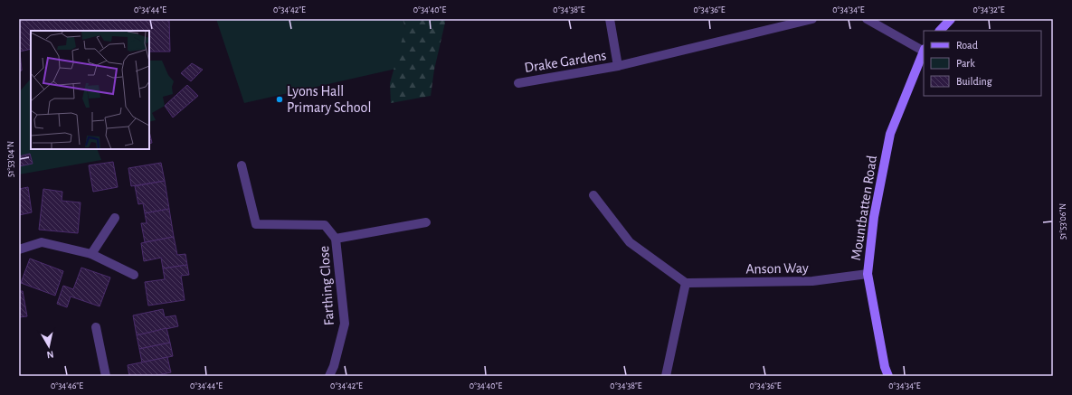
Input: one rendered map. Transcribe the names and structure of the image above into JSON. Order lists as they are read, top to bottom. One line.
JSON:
{"streets":{"street":["Drake Gardens","Mountbatten Road","Anson Way","Farthing Close"]},"crossings":[["Mountbatten Road","Anson Way"]],"places":["Lyons Hall Primary School"],"legend":["Road","Park","Building"],"north":"bottom","coordinates":["0°34'44\"E","0°34'42\"E","0°34'40\"E","0°34'38\"E","0°34'36\"E","0°34'34\"E","0°34'32\"E","51°53'04\"N","51°53'06\"N","0°34'46\"E"]}
